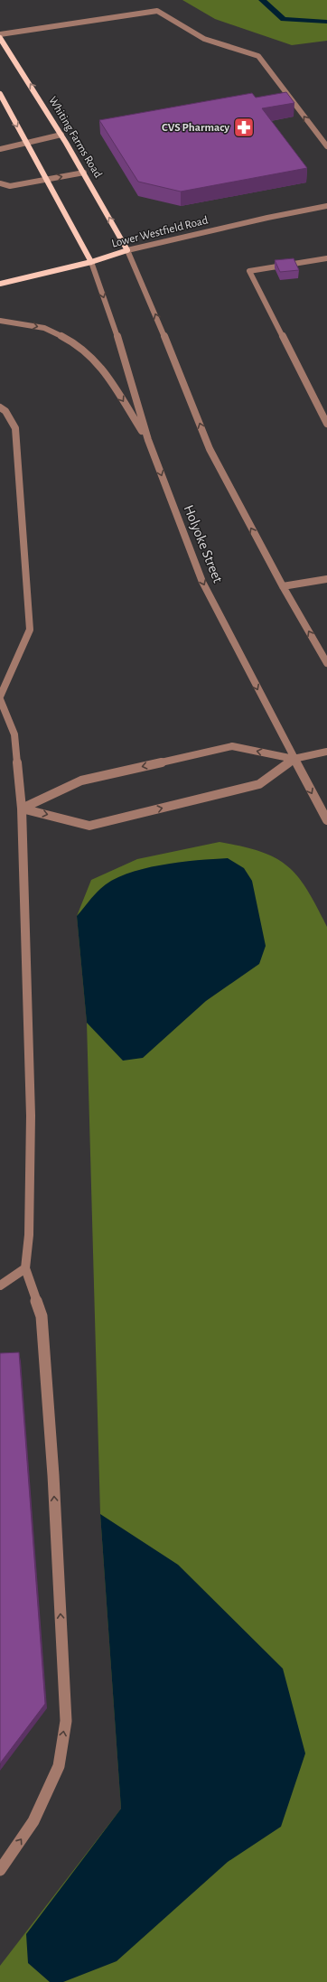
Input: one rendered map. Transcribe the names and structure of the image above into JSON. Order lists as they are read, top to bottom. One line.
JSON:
{"streets":{"main road":["Whiting Farms Road","Lower Westfield Road"],"street":["Holyoke Street"]},"crossings":[["Whiting Farms Road","Lower Westfield Road"],["Lower Westfield Road","Holyoke Street"]],"places":{"pharmacy":["CVS Pharmacy"]}}
